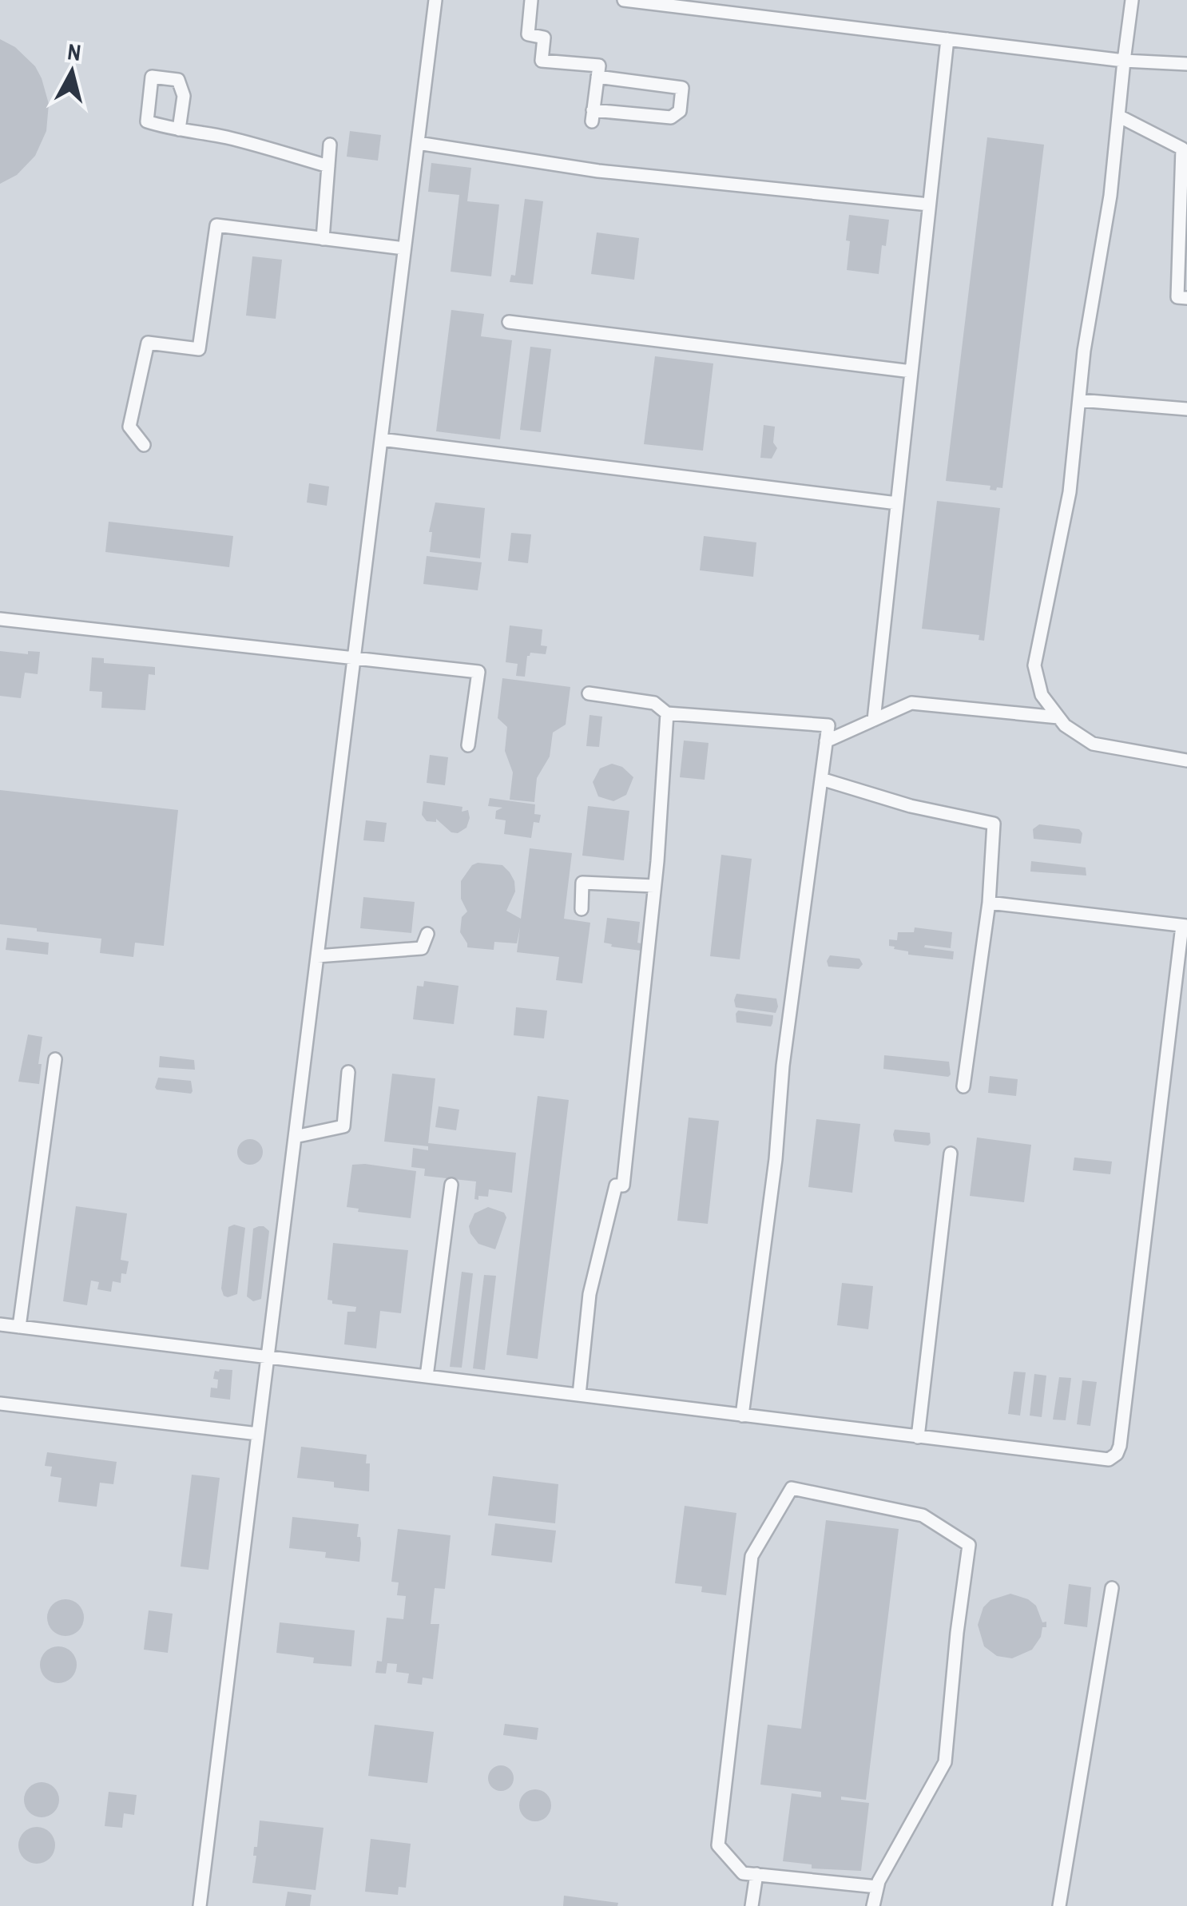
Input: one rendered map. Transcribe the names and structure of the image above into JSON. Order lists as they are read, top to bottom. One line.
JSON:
{"north":"top"}
